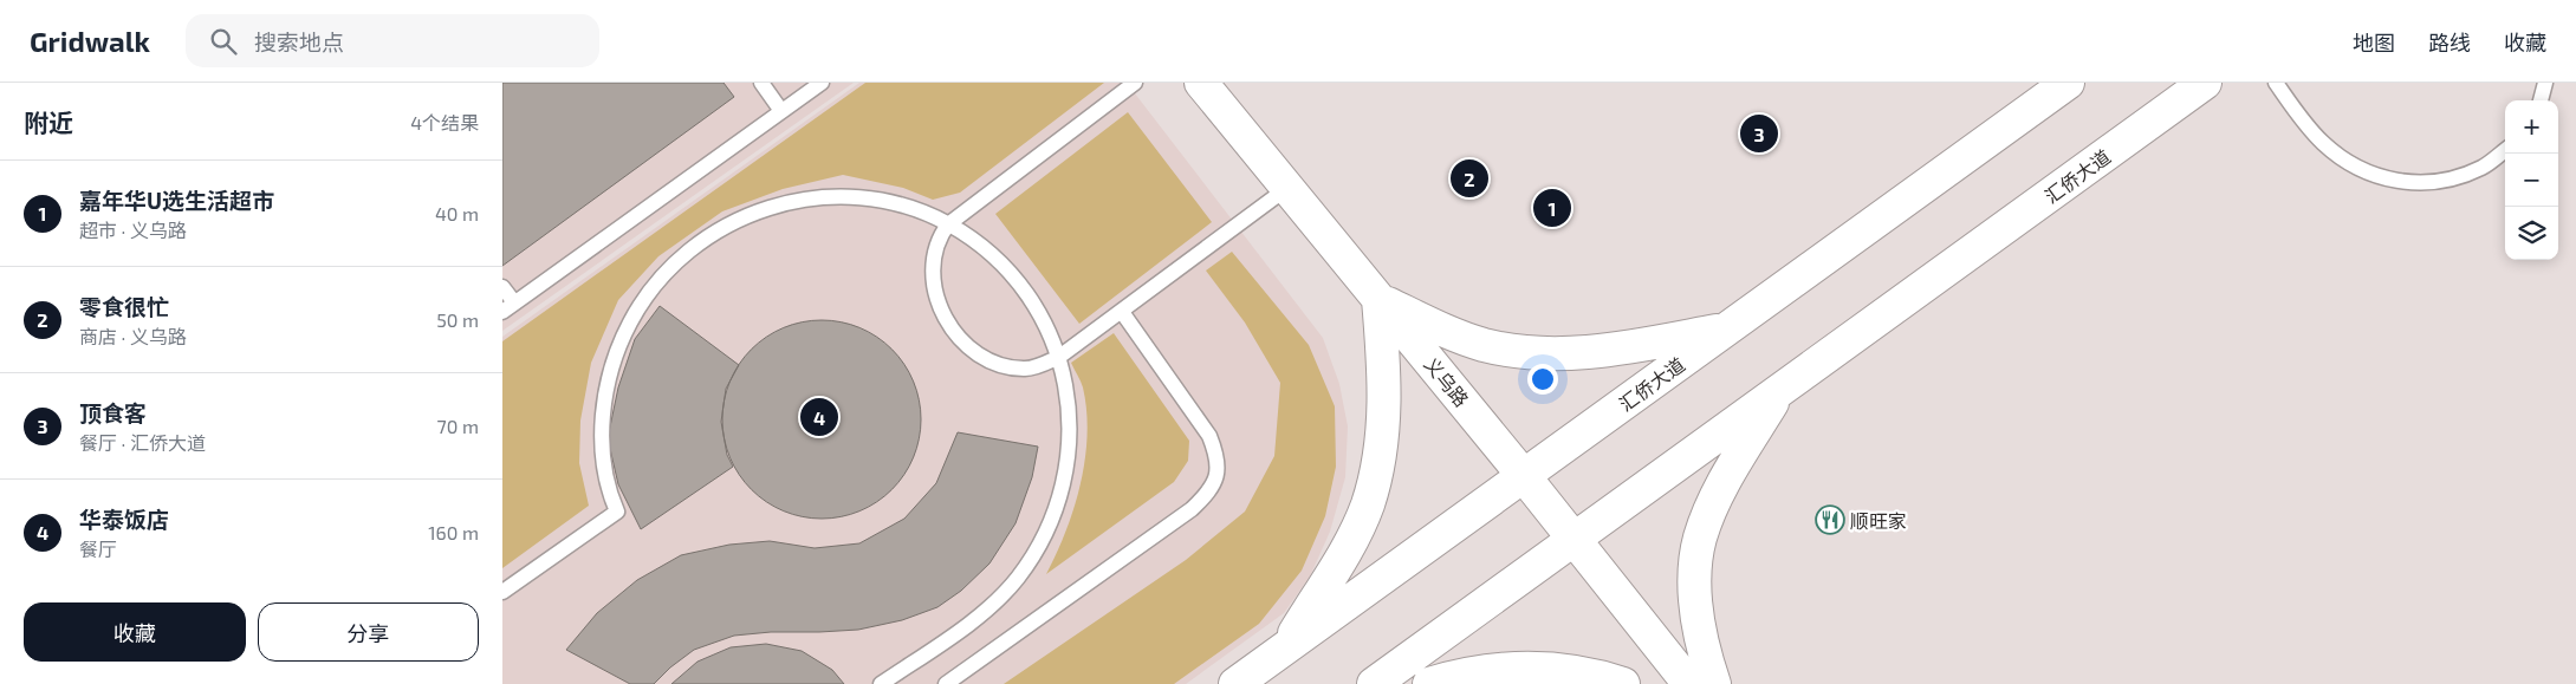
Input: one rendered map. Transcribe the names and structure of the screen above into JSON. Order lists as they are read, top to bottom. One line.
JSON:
{"streets":{"main road":["汇侨大道","义乌路"]},"crossings":[["汇侨大道","义乌路"]],"places":{"restaurant":["顺旺家"]},"page":{"header":"Gridwalk","search":"搜索地点","nav":["地图","路线","收藏"],"heading":["附近","4个结果"],"map_buttons":["+","−"],"pins":["3","2","1","4"],"list":[{"mark":"1","name":"嘉年华U选生活超市","note":"超市 · 义乌路","value":"40 m"},{"mark":"2","name":"零食很忙","note":"商店 · 义乌路","value":"50 m"},{"mark":"3","name":"顶食客","note":"餐厅 · 汇侨大道","value":"70 m"},{"mark":"4","name":"华泰饭店","note":"餐厅","value":"160 m"}],"buttons":["收藏","分享"]}}
